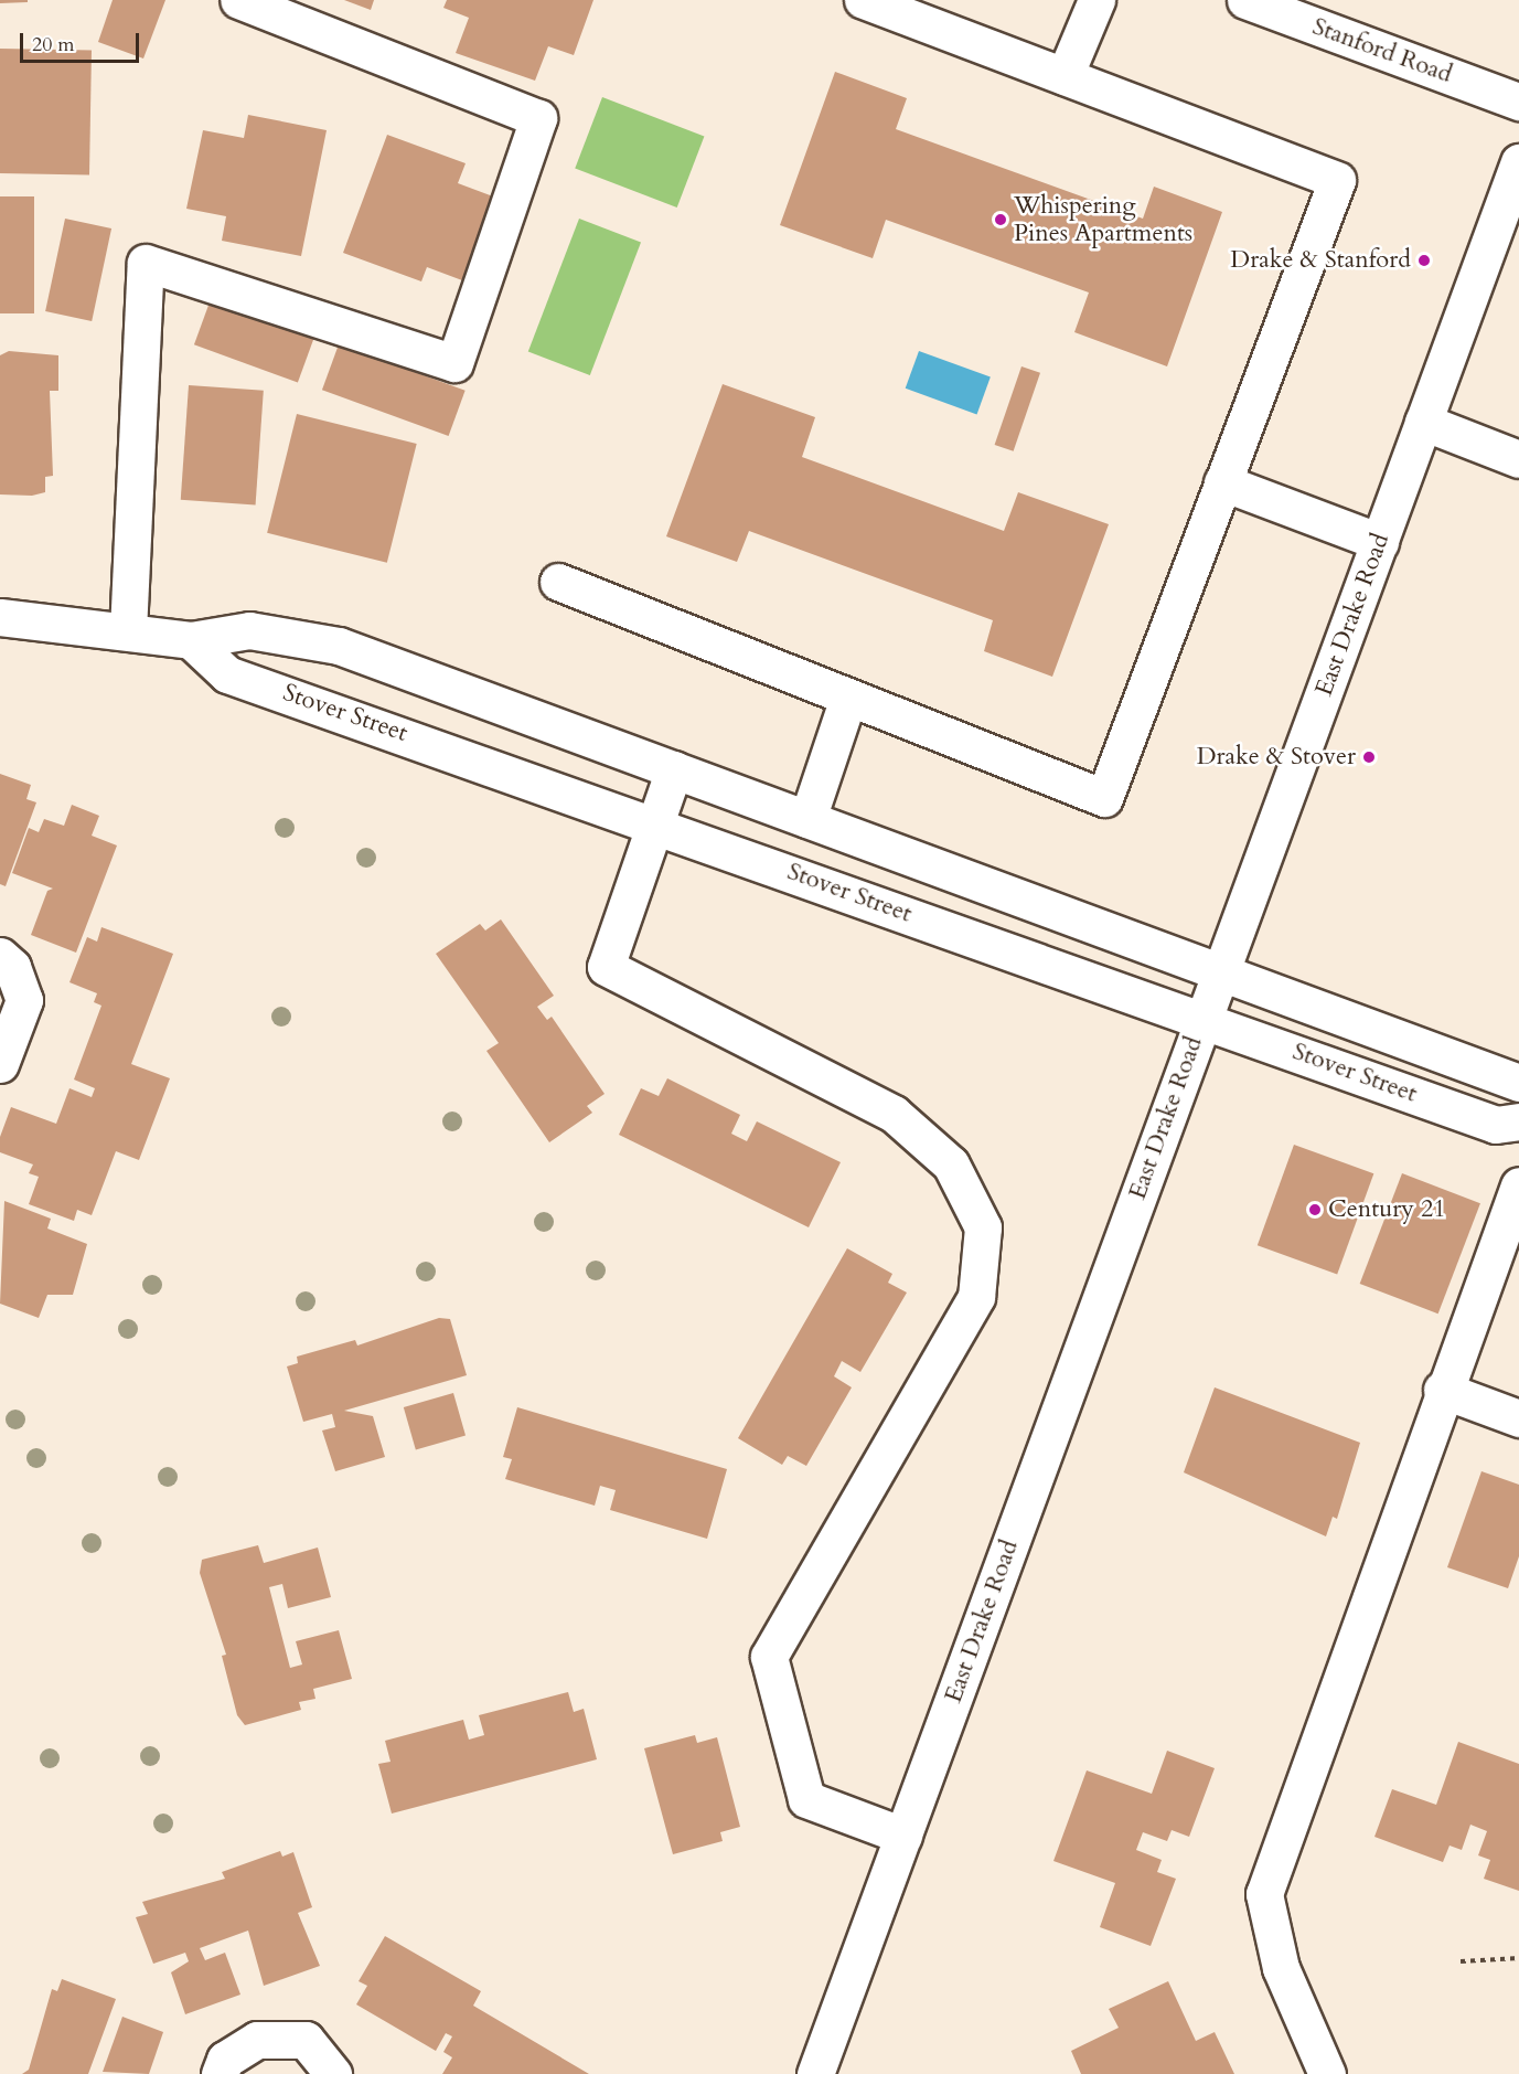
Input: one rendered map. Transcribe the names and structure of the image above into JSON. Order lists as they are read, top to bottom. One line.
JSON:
{"streets":{"street":["Stanford Road","East Drake Road","Stover Street"]},"crossings":[["East Drake Road","Stover Street"]],"places":["Whispering Pines Apartments","Drake & Stanford","Drake & Stover","Century 21"],"scale_bar":"20 m"}
